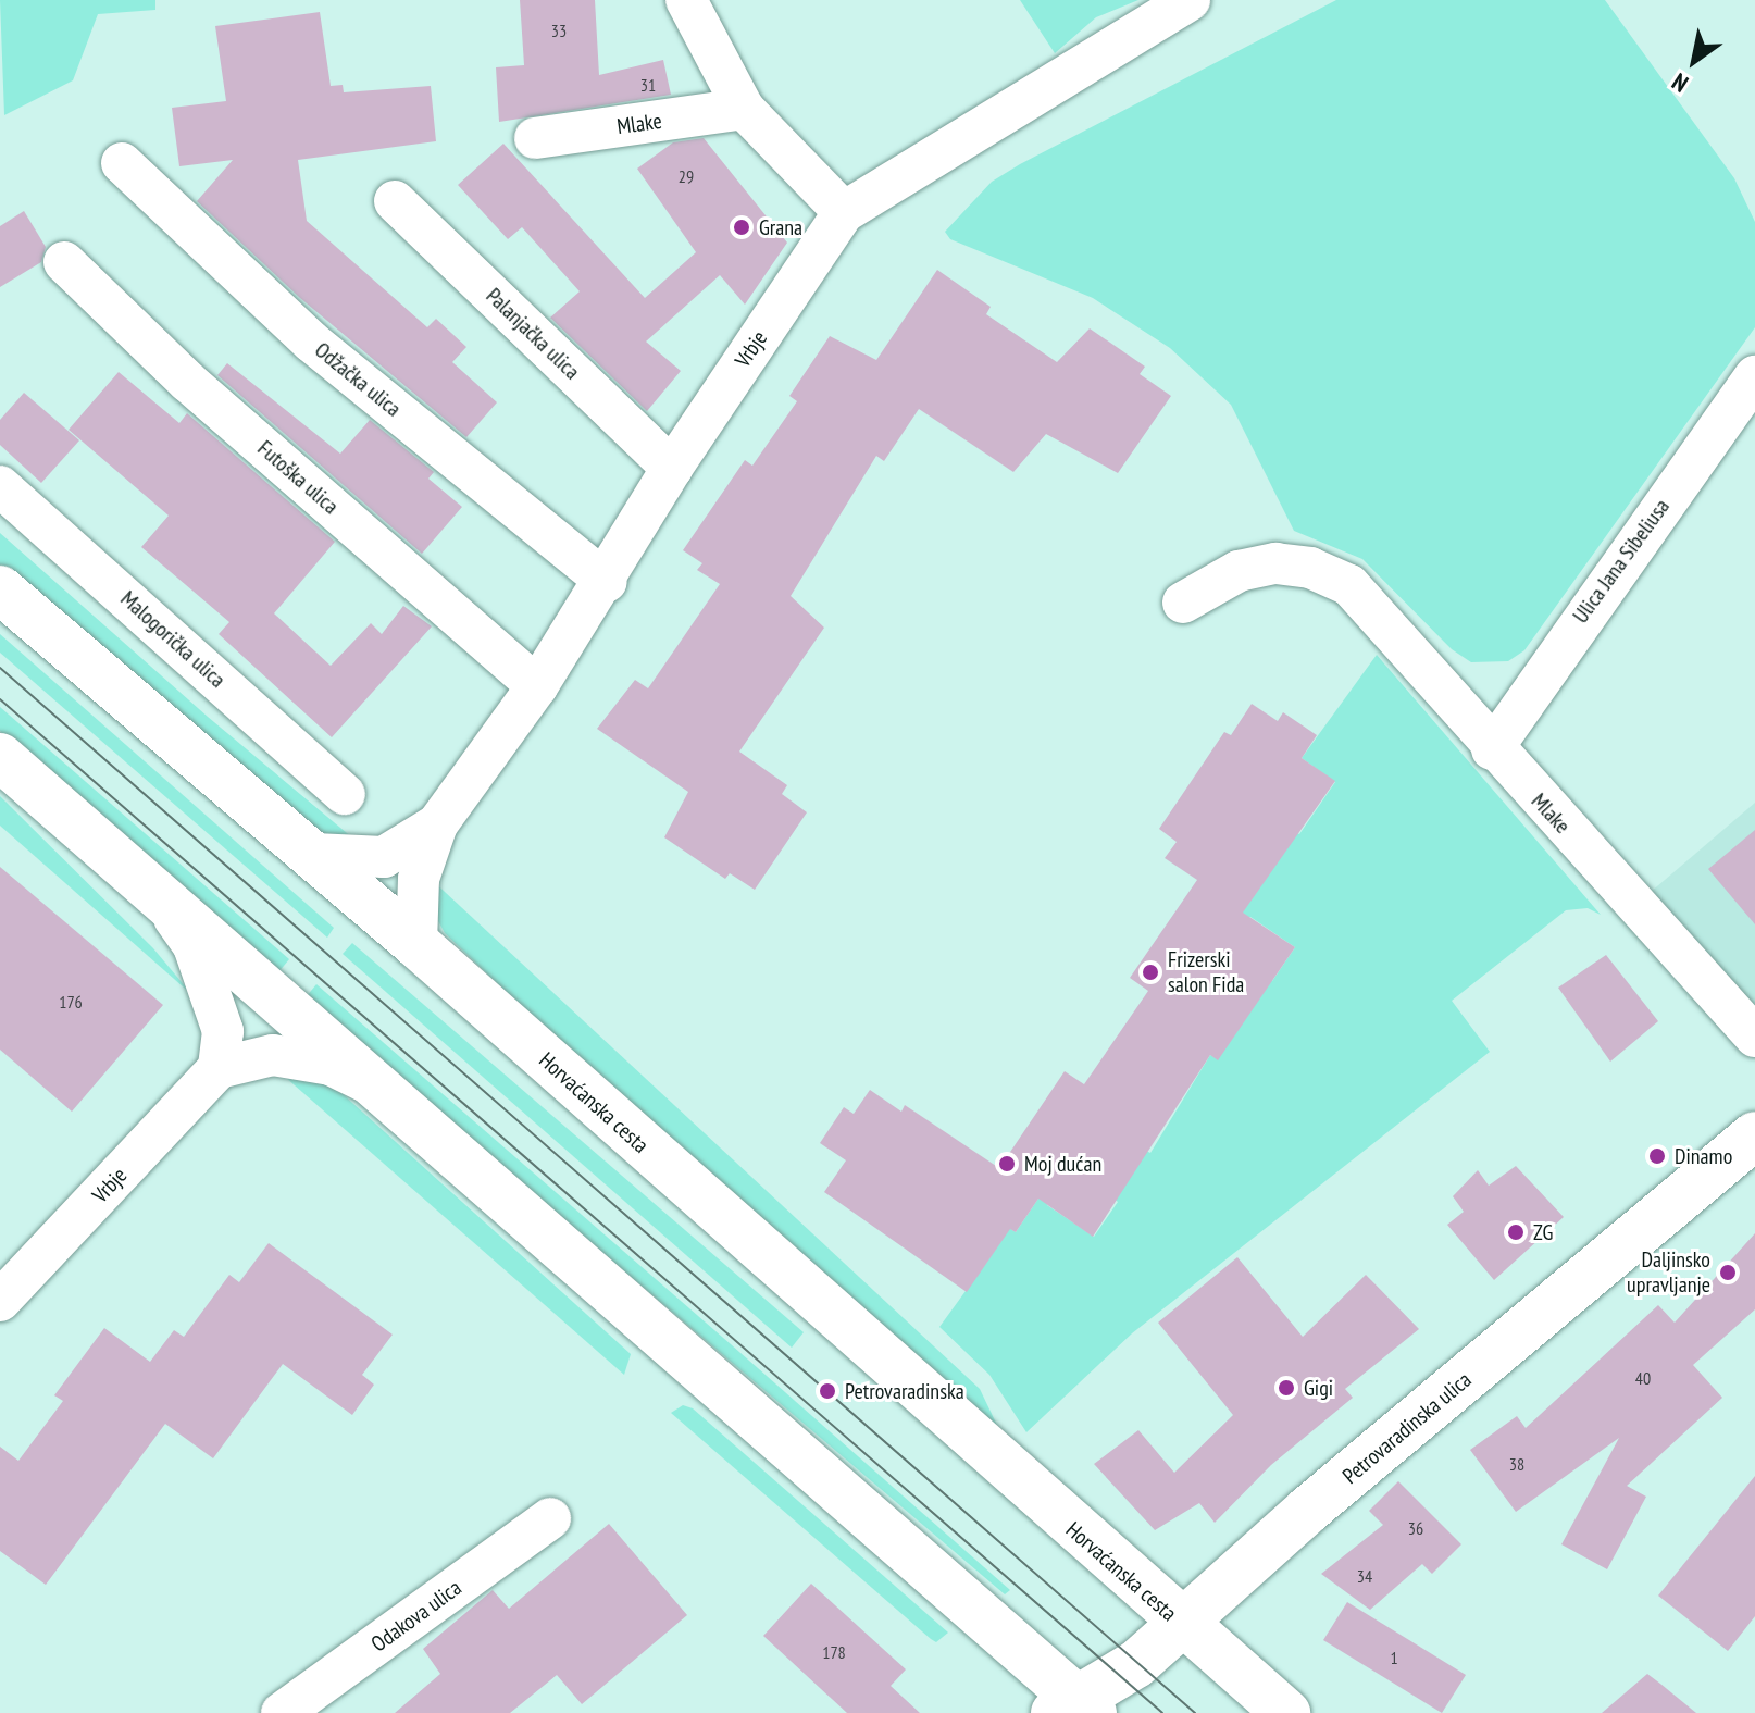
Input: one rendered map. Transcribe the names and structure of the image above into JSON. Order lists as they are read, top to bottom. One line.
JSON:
{"streets":{"street":["Mlake","Palanjačka ulica","Vrbje","Odžačka ulica","Futoška ulica","Ulica Jana Sibeliusa","Malogorička ulica","Horvaćanska cesta","Petrovaradinska ulica","Odakova ulica"]},"crossings":[["Mlake","Ulica Jana Sibeliusa"],["Palanjačka ulica","Vrbje"],["Vrbje","Odžačka ulica"],["Vrbje","Futoška ulica"],["Vrbje","Horvaćanska cesta"],["Horvaćanska cesta","Petrovaradinska ulica"]],"places":["Grana","Frizerski salon Fida","Dinamo","Moj dućan","ZG","Daljinsko upravljanje","Gigi","Petrovaradinska"],"house_numbers":["33","31","29","176","40","38","36","34","178","1"],"north":"bottom left"}
